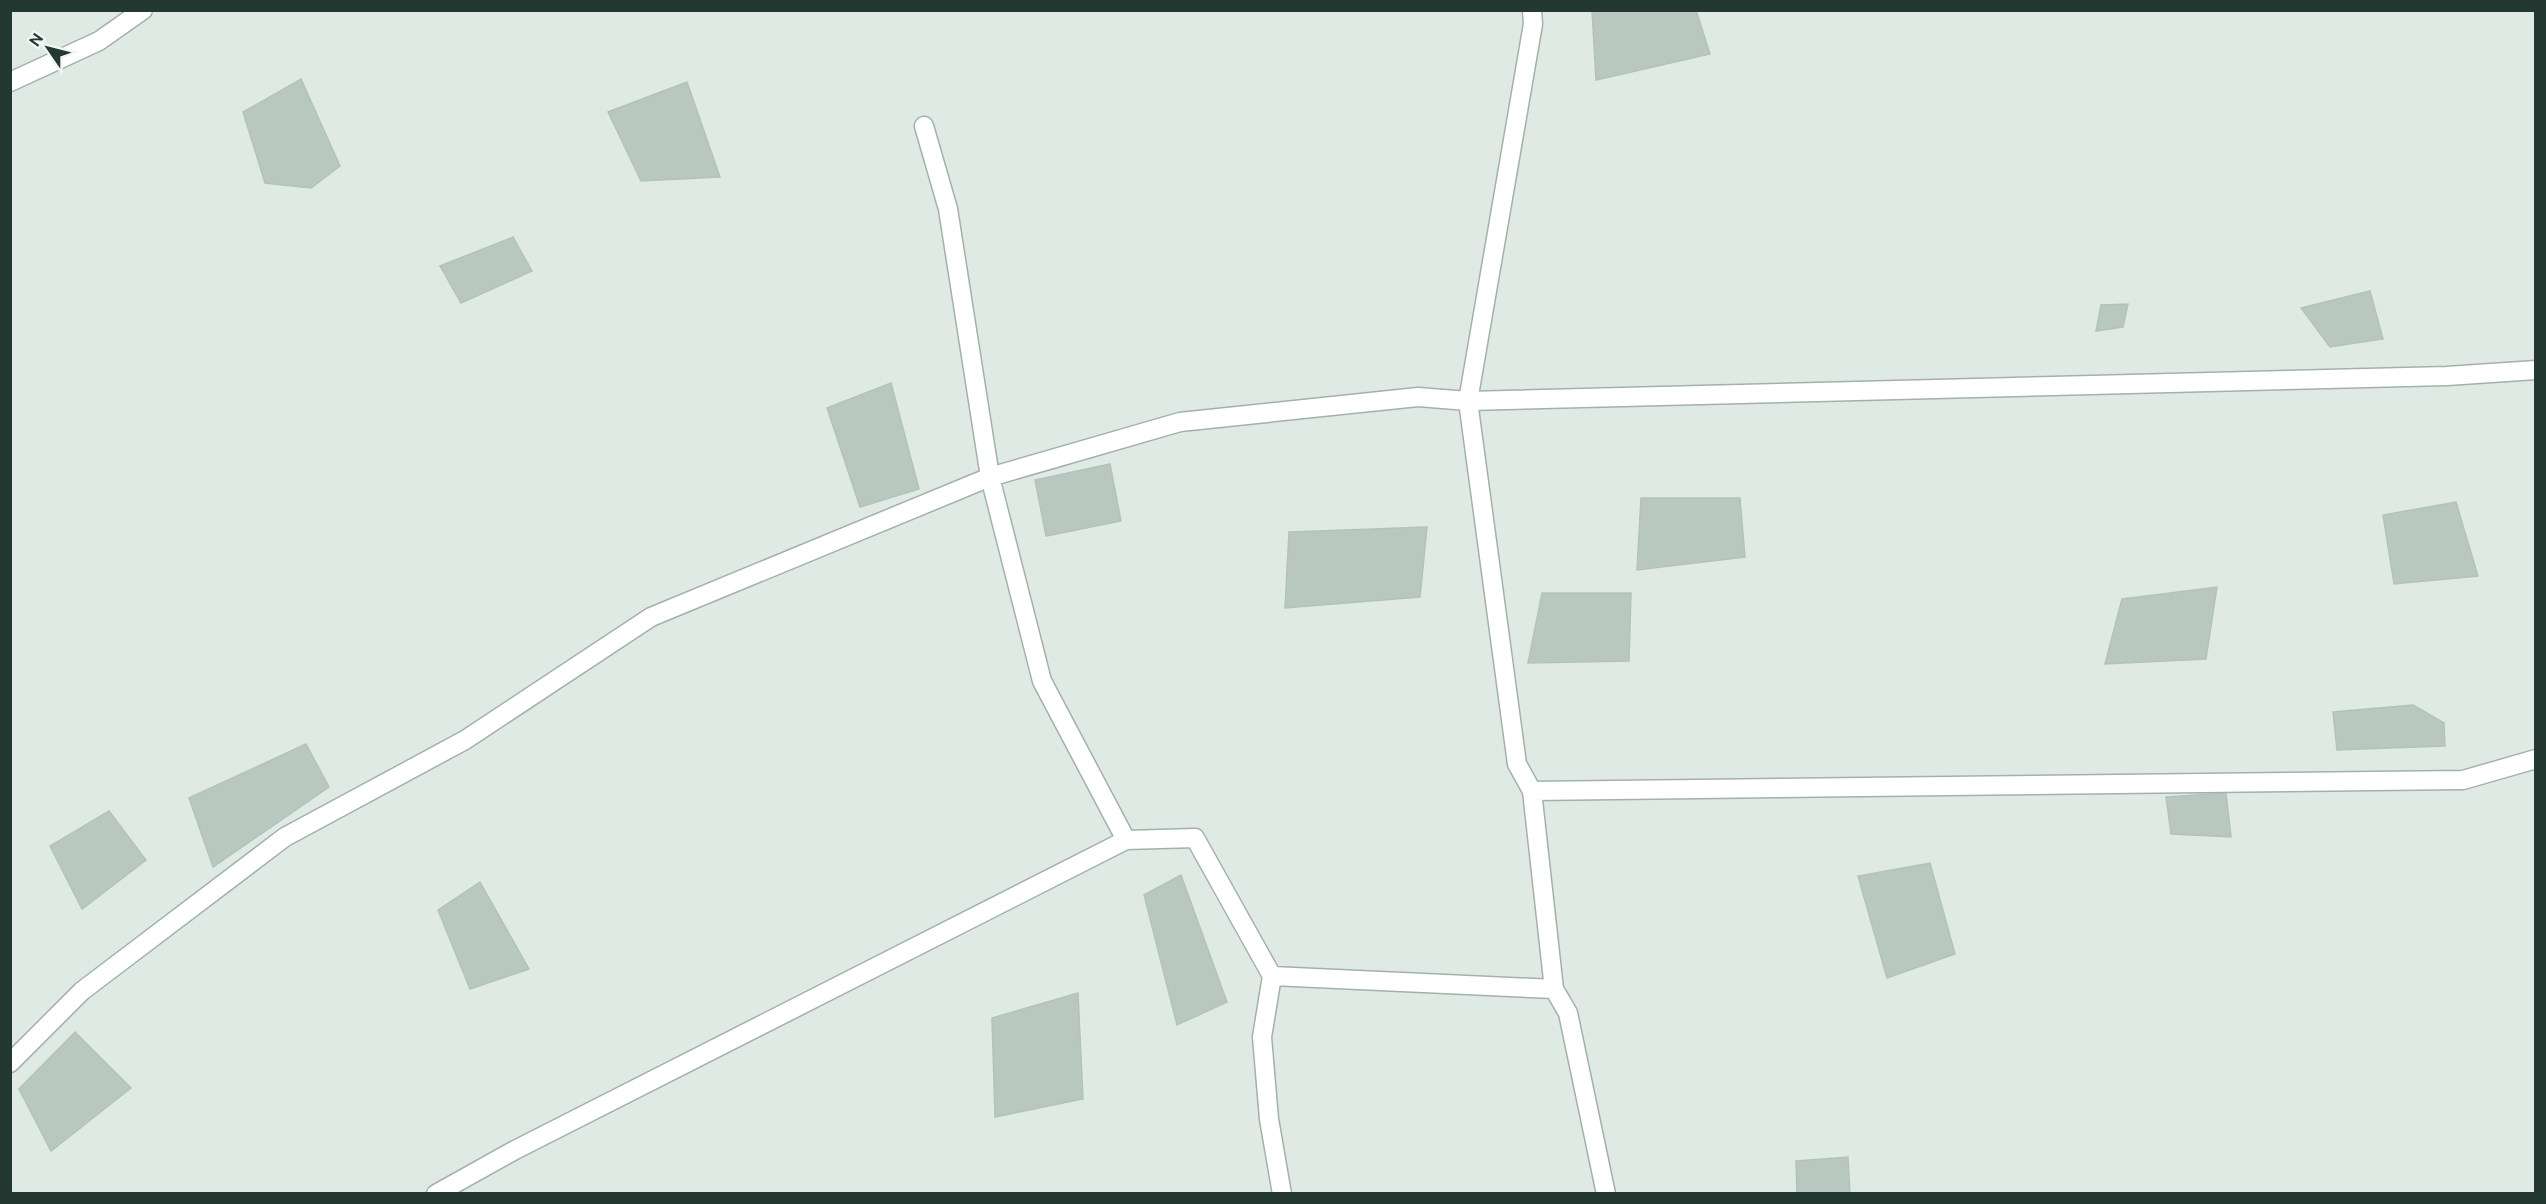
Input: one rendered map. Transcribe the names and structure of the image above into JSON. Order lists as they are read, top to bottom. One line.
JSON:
{"north":"top left"}
